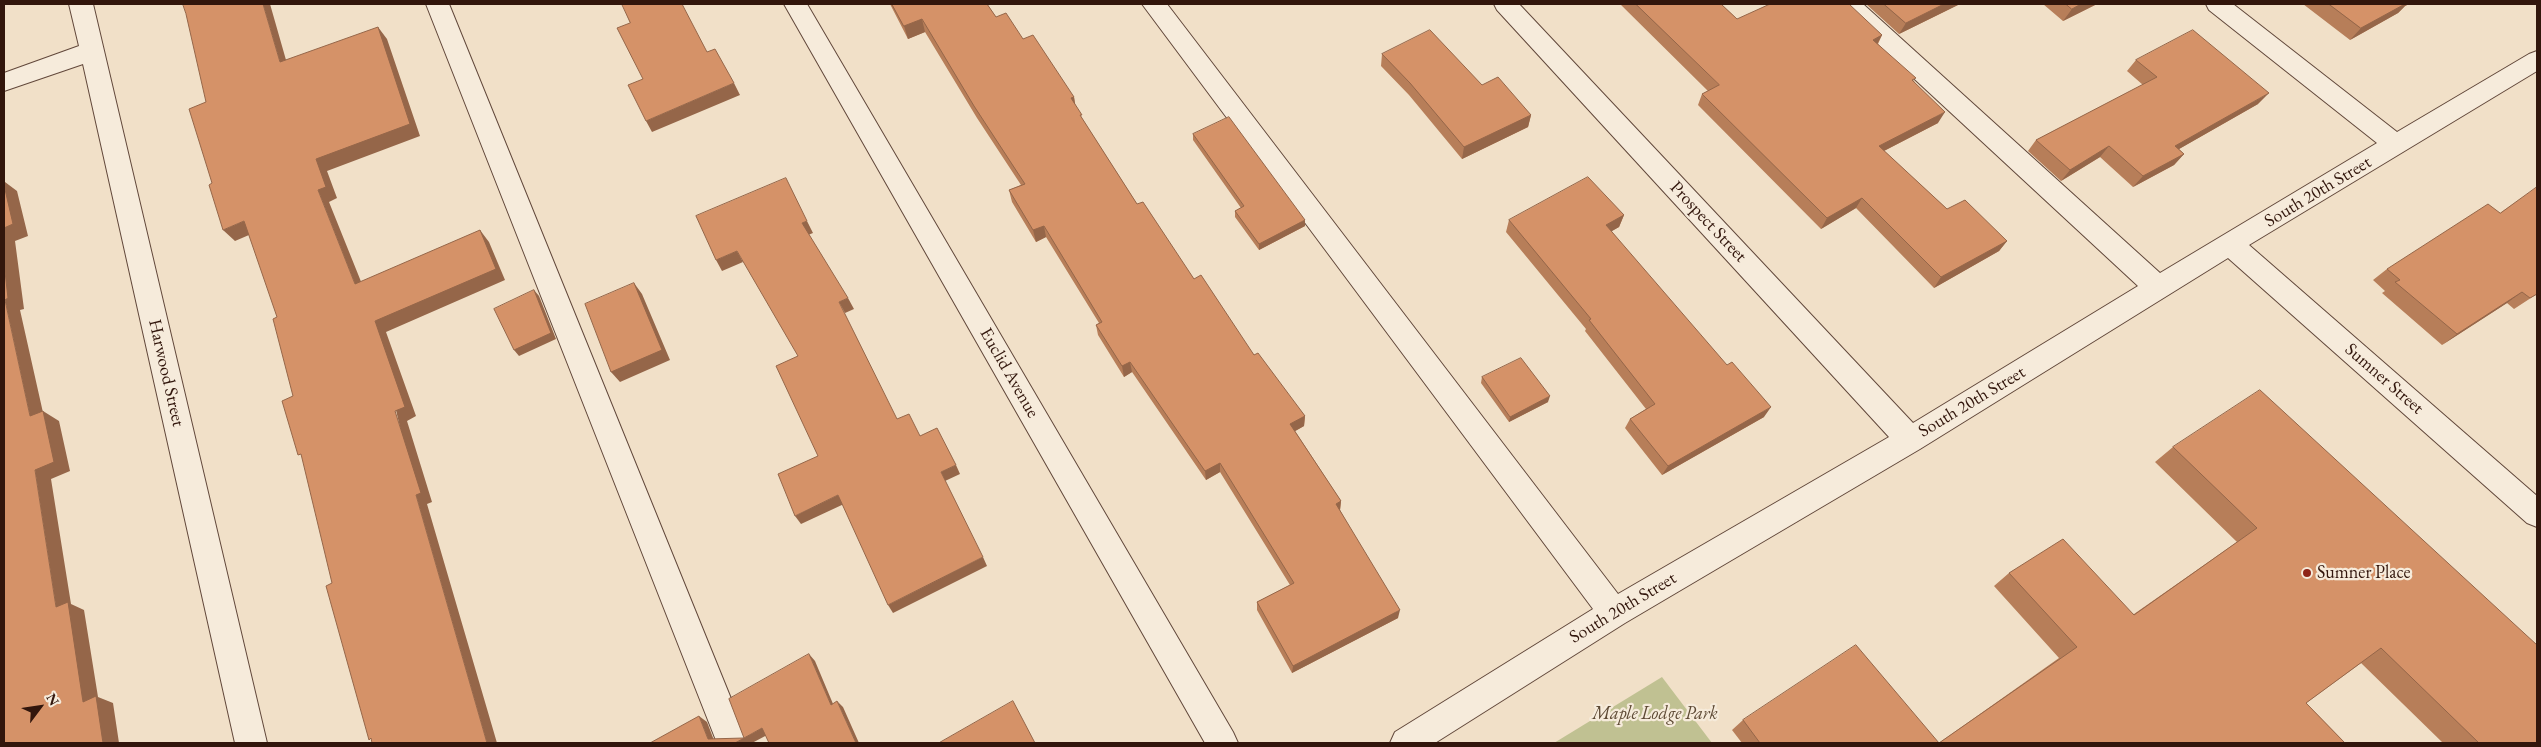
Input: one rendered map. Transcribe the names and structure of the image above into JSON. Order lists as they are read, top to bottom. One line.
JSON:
{"streets":{"street":["South 20th Street","Prospect Street","Harwood Street","Euclid Avenue","Sumner Street"]},"crossings":[["South 20th Street","Prospect Street"],["South 20th Street","Sumner Street"]],"parks":["Maple Lodge Park"],"places":["Sumner Place"],"north":"top right"}
